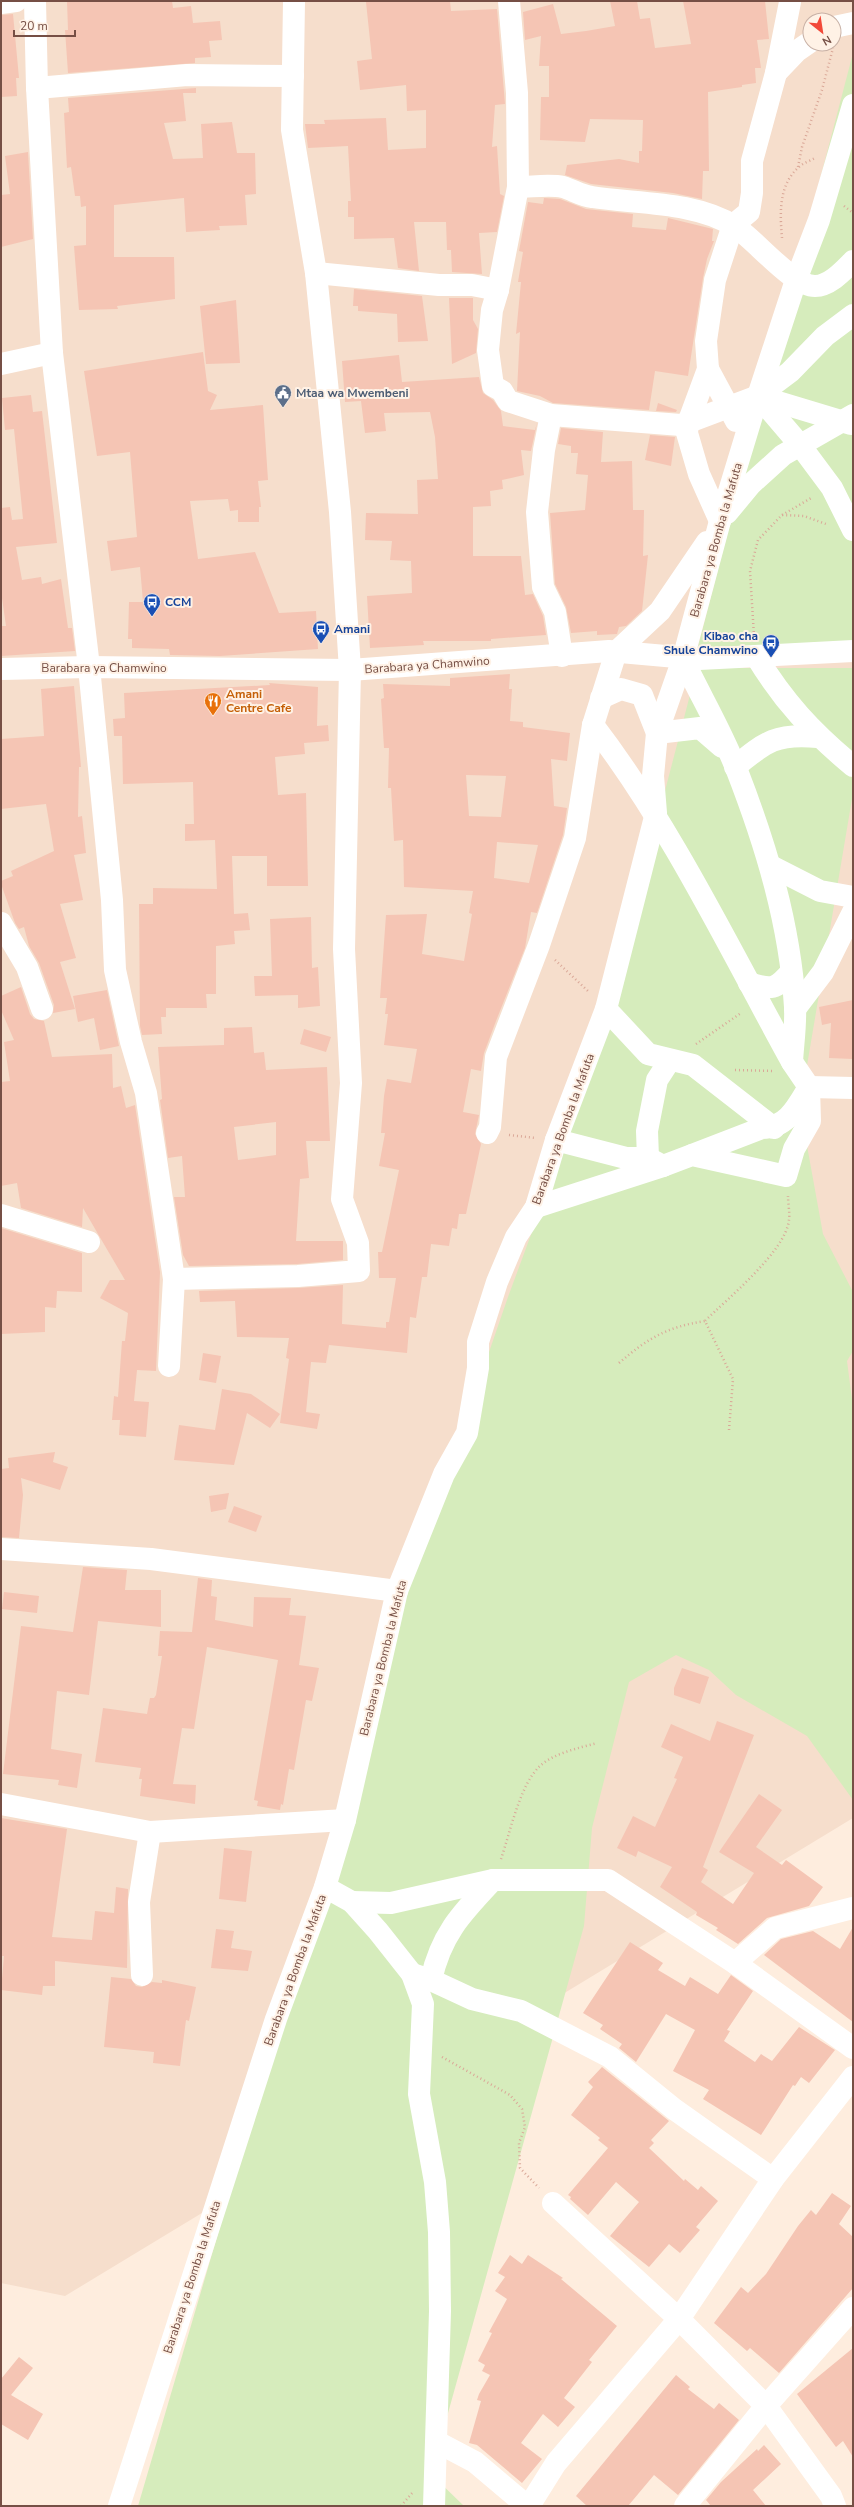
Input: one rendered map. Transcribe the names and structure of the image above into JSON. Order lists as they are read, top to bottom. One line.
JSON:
{"streets":{"street":["Barabara ya Bomba la Mafuta","Barabara ya Chamwino"]},"crossings":[["Barabara ya Bomba la Mafuta","Barabara ya Chamwino"]],"places":{"public building":["Mtaa wa Mwembeni"],"bus stop":["CCM","Amani","Kibao cha Shule Chamwino"],"restaurant":["Amani Centre Cafe"]},"scale_bar":"20 m","north":"bottom right"}
